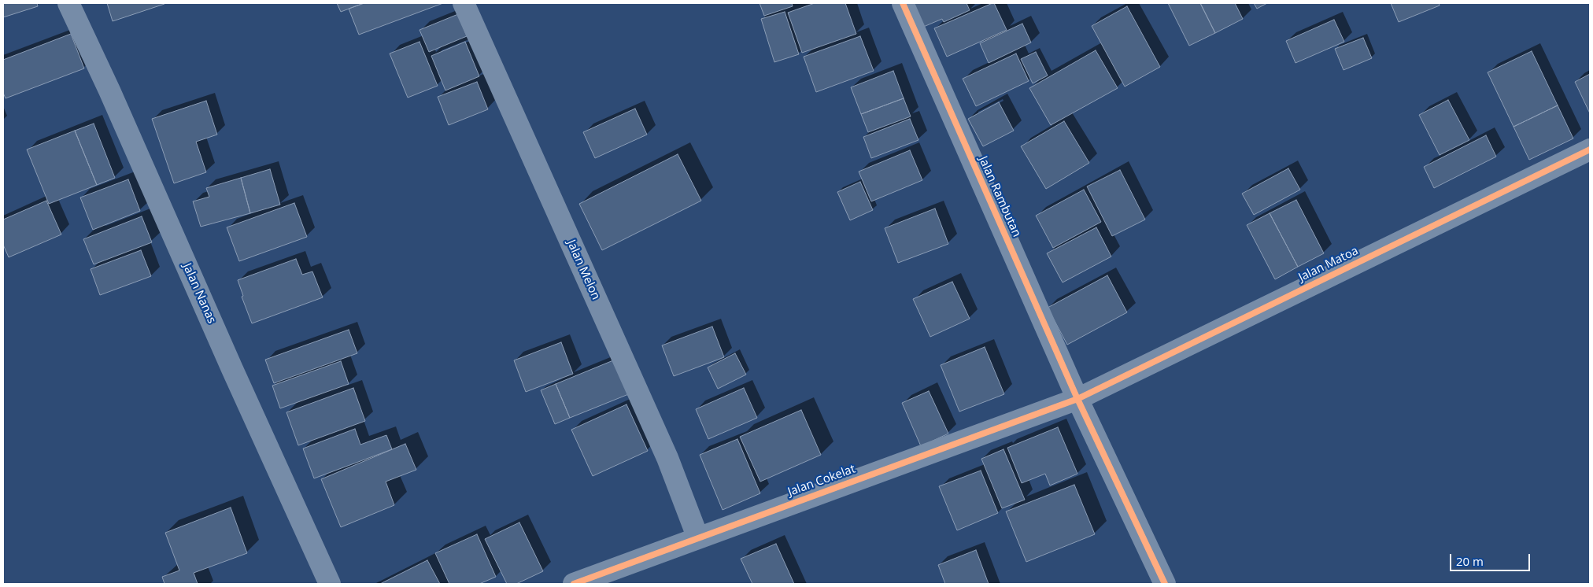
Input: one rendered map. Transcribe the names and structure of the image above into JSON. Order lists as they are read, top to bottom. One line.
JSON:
{"streets":{"street":["Jalan Rambutan","Jalan Matoa","Jalan Melon","Jalan Nanas","Jalan Cokelat"]},"crossings":[["Jalan Rambutan","Jalan Matoa"],["Jalan Rambutan","Jalan Cokelat"],["Jalan Matoa","Jalan Cokelat"],["Jalan Melon","Jalan Cokelat"]],"scale_bar":"20 m"}
